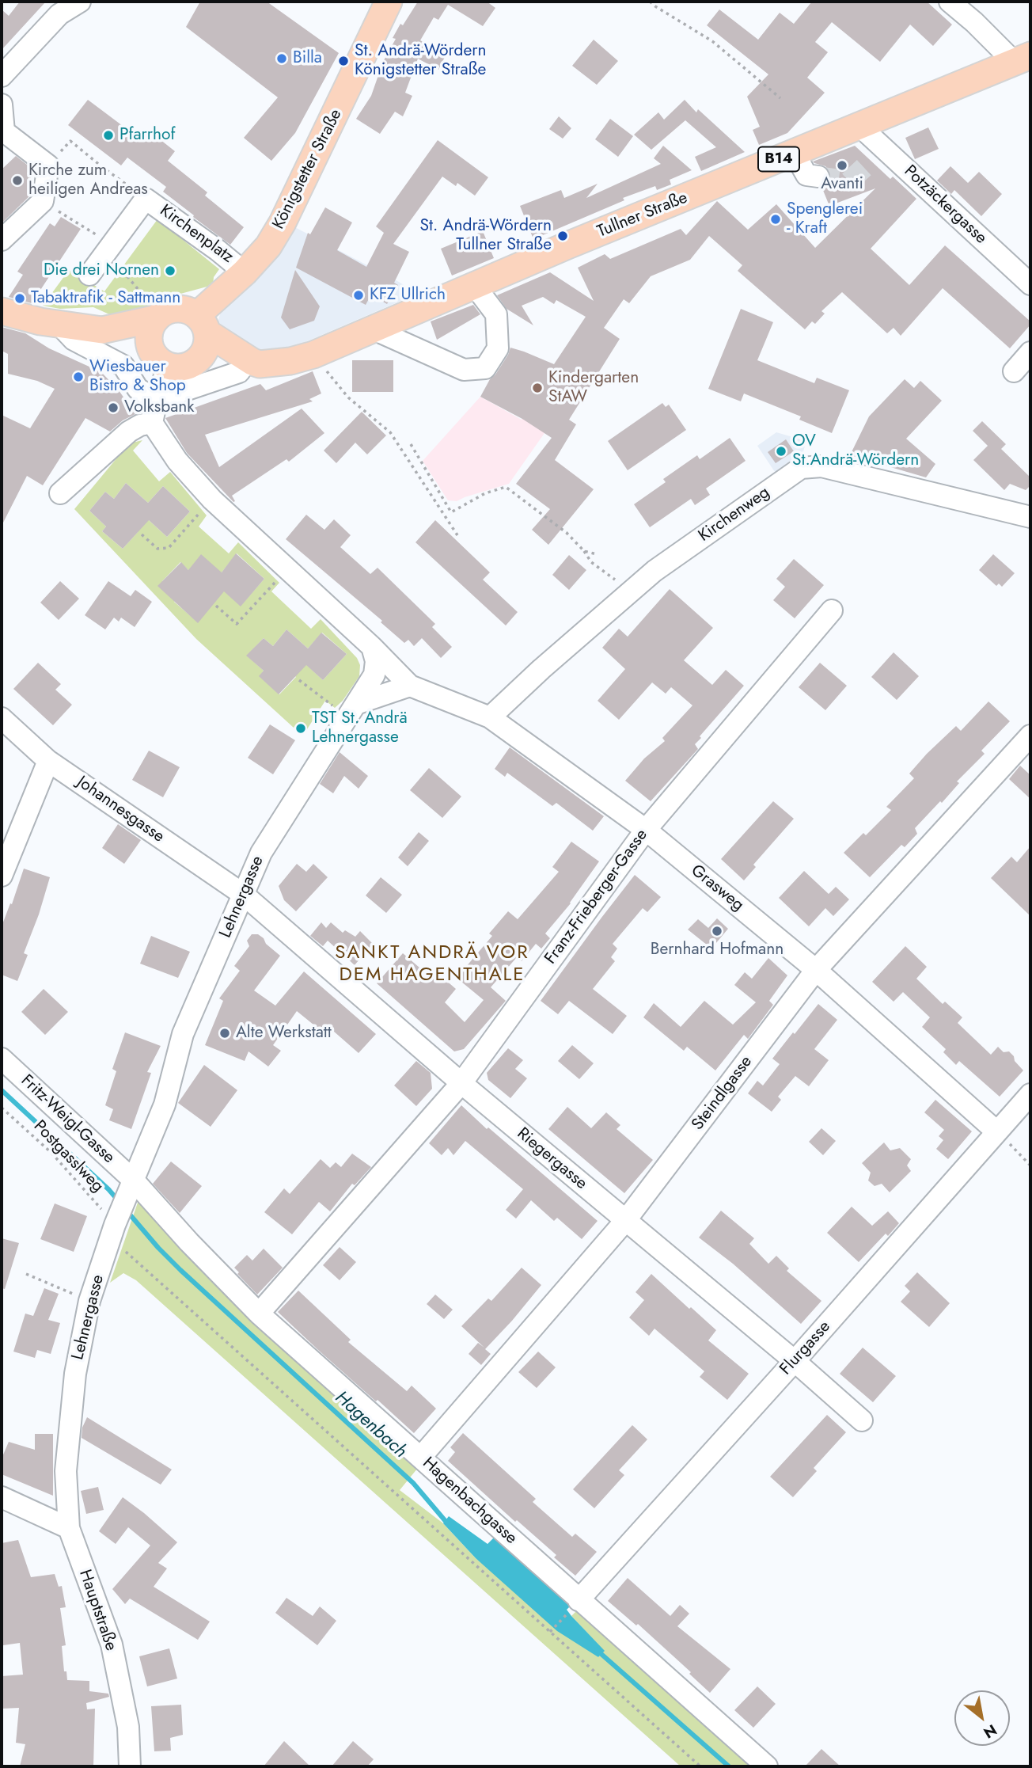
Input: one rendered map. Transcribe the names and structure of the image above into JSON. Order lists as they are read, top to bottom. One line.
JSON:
{"streets":{"main road":["B14","Königstetter Straße","Tullner Straße"],"street":["Potzäckergasse","Kirchenplatz","Kirchenweg","Johannesgasse","Grasweg","Lehnergasse","Franz-Frieberger-Gasse","Steindlgasse","Fritz-Weigl-Gasse","Riegergasse","Flurgasse","Hagenbachgasse","Hauptstraße"],"path":["Postgasslweg"]},"crossings":[["B14","Königstetter Straße"],["B14","Tullner Straße"],["Königstetter Straße","Tullner Straße"],["Königstetter Straße","Kirchenplatz"],["Potzäckergasse","Tullner Straße"],["Kirchenweg","Grasweg"],["Johannesgasse","Lehnergasse"],["Johannesgasse","Riegergasse"],["Grasweg","Lehnergasse"],["Grasweg","Franz-Frieberger-Gasse"],["Grasweg","Steindlgasse"],["Grasweg","Flurgasse"],["Lehnergasse","Fritz-Weigl-Gasse"],["Lehnergasse","Postgasslweg"],["Lehnergasse","Riegergasse"],["Lehnergasse","Hagenbachgasse"],["Lehnergasse","Hauptstraße"],["Franz-Frieberger-Gasse","Riegergasse"],["Franz-Frieberger-Gasse","Hagenbachgasse"],["Steindlgasse","Riegergasse"],["Steindlgasse","Hagenbachgasse"],["Fritz-Weigl-Gasse","Hagenbachgasse"],["Riegergasse","Flurgasse"],["Flurgasse","Hagenbachgasse"]],"districts":["SANKT ANDRÄ VOR DEM HAGENTHALE"],"water":["Hagenbach"],"places":["Billa","St. Andrä-Wördern Königstetter Straße","Pfarrhof","Avanti","Kirche zum heiligen Andreas","Spenglerei - Kraft","St. Andrä-Wördern Tullner Straße","Die drei Nornen","KFZ Ullrich","Tabaktrafik - Sattmann","Wiesbauer Bistro & Shop","Kindergarten StAW","Volksbank","OV St.Andrä-Wördern","TST St. Andrä Lehnergasse","Bernhard Hofmann","Alte Werkstatt"],"north":"bottom right"}
